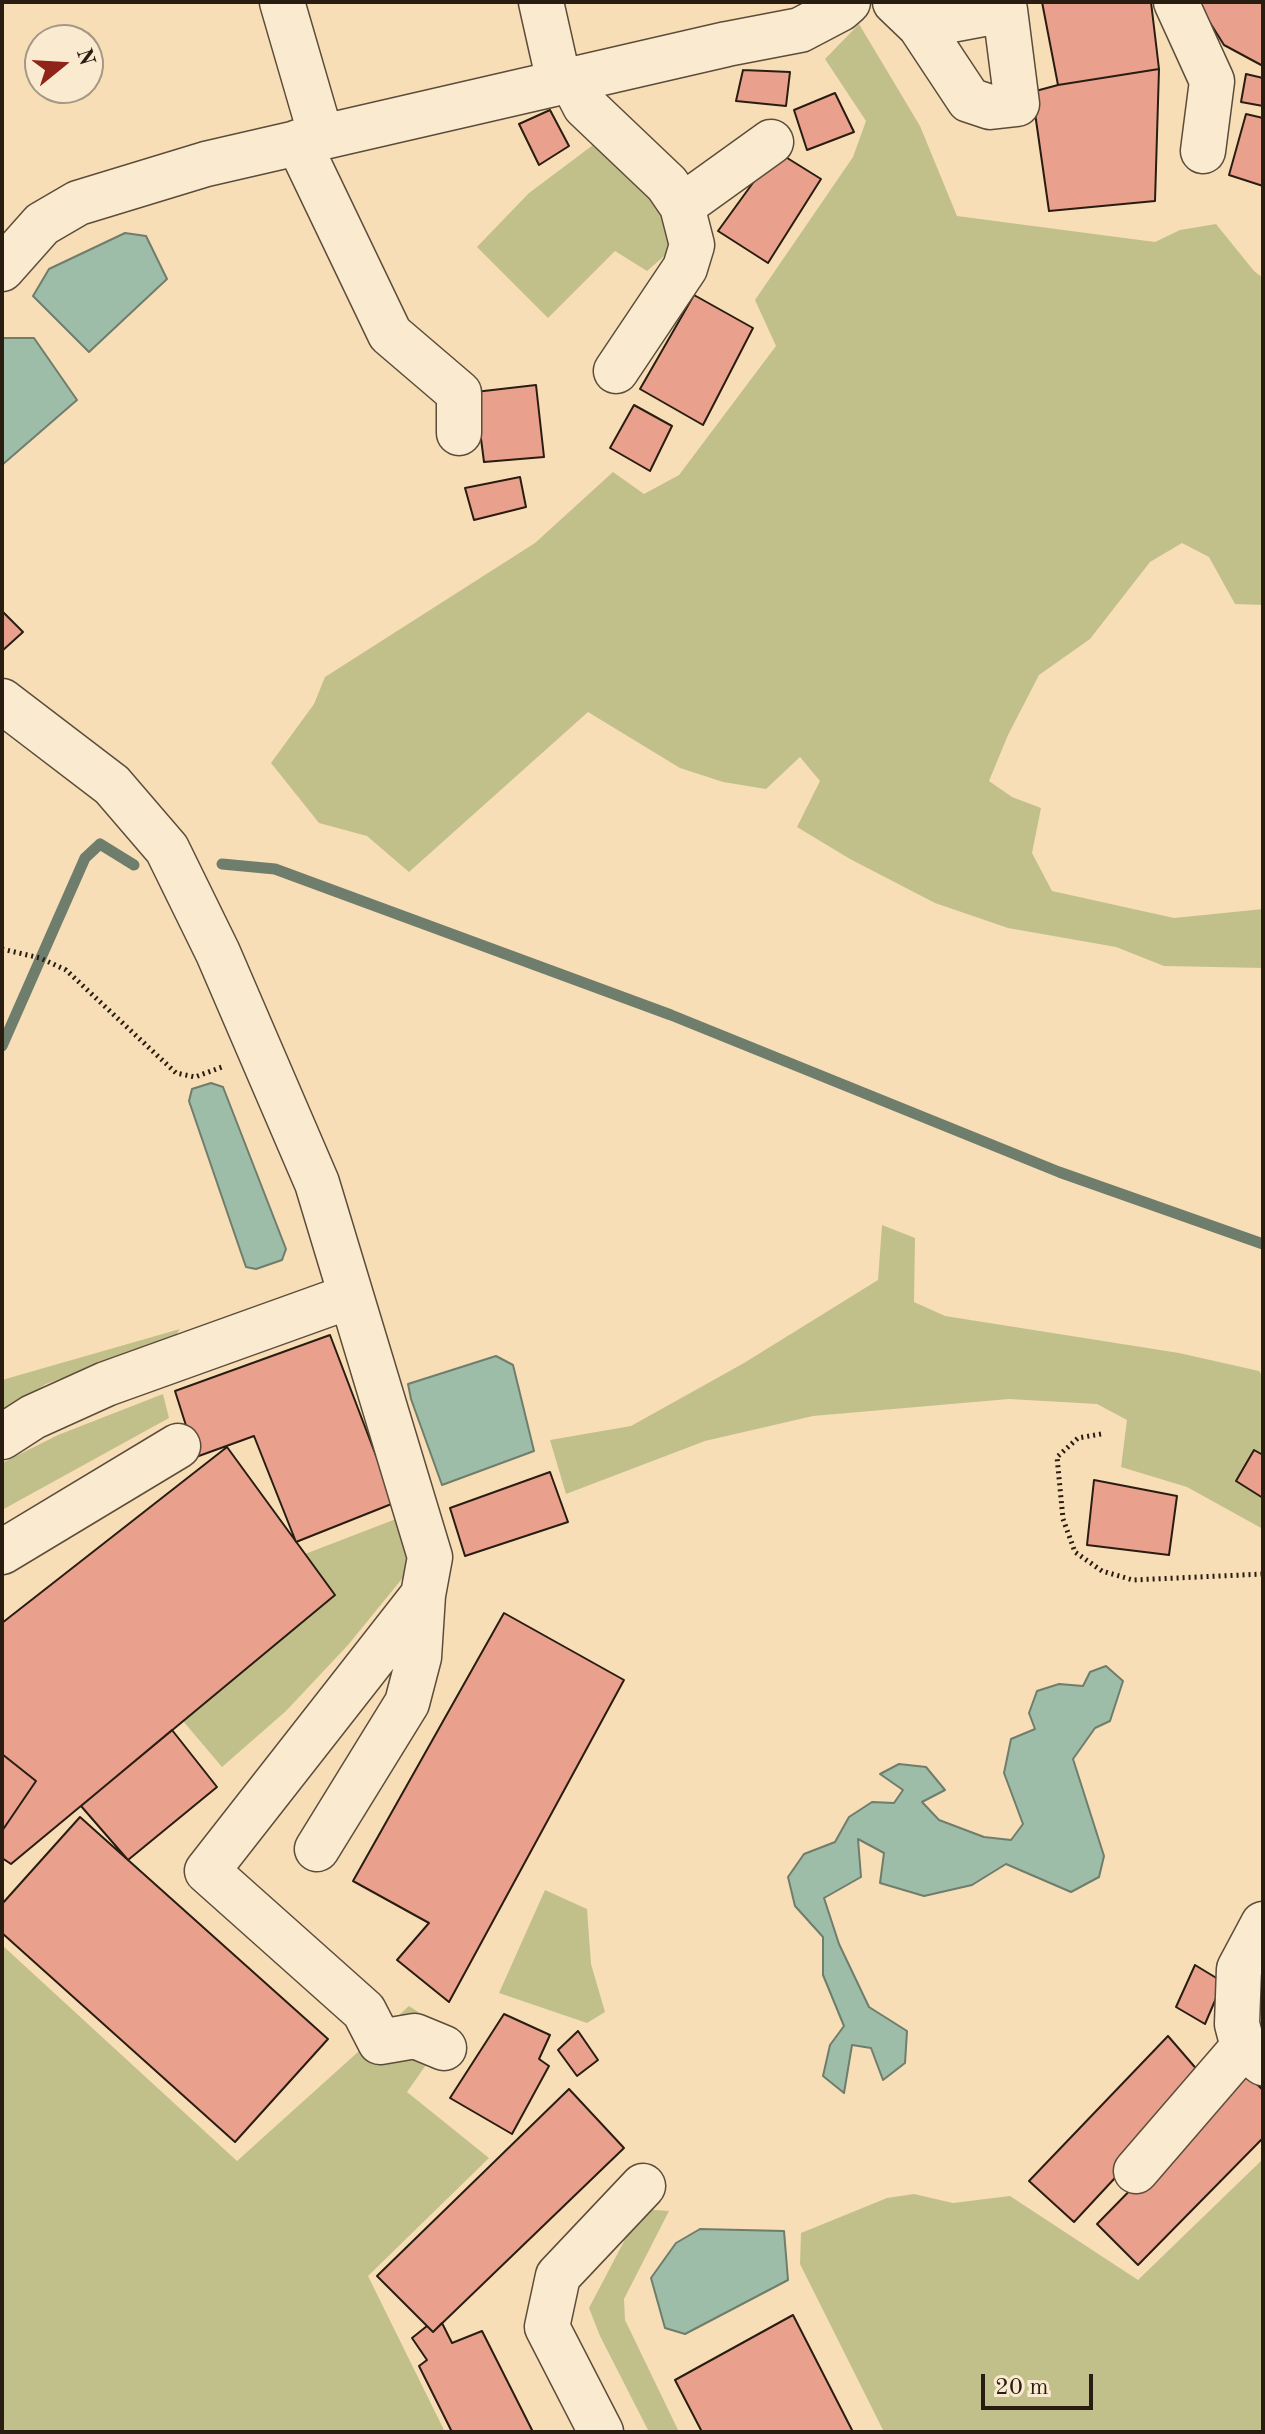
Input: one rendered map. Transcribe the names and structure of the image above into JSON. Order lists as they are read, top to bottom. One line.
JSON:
{"scale_bar":"20 m","north":"right"}
